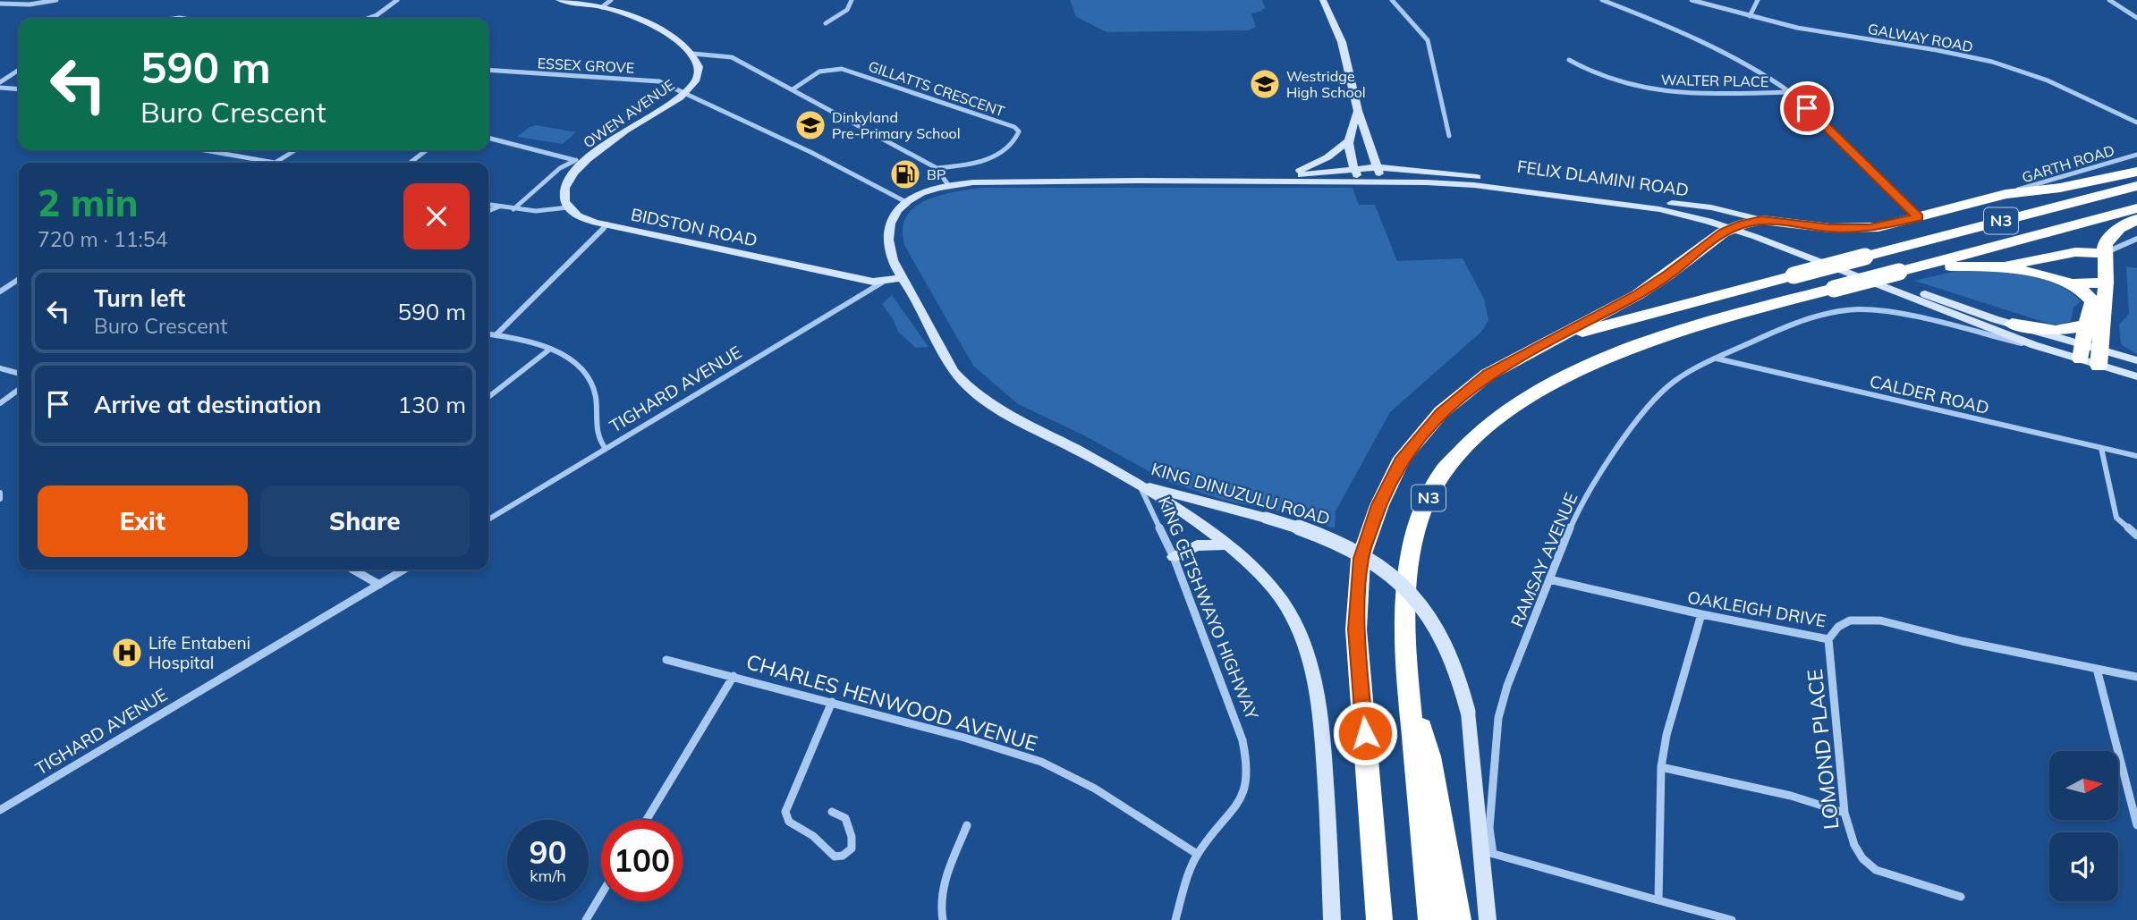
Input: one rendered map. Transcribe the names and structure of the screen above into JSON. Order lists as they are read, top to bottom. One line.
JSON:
{"streets":{"highway":["N3"],"main road":["OWEN AVENUE","FELIX DLAMINI ROAD","BIDSTON ROAD","KING DINUZULU ROAD","KING CETSHWAYO HIGHWAY"],"street":["GALWAY ROAD","ESSEX GROVE","WALTER PLACE","GILLATTS CRESCENT","GARTH ROAD","TIGHARD AVENUE","CALDER ROAD","RAMSAY AVENUE","OAKLEIGH DRIVE","CHARLES HENWOOD AVENUE","LOMOND PLACE"]},"crossings":[["ESSEX GROVE","OWEN AVENUE"],["ESSEX GROVE","KING CETSHWAYO HIGHWAY"],["OWEN AVENUE","BIDSTON ROAD"],["FELIX DLAMINI ROAD","RAMSAY AVENUE"],["BIDSTON ROAD","TIGHARD AVENUE"],["BIDSTON ROAD","KING CETSHWAYO HIGHWAY"],["CALDER ROAD","RAMSAY AVENUE"],["KING DINUZULU ROAD","RAMSAY AVENUE"],["KING DINUZULU ROAD","KING CETSHWAYO HIGHWAY"],["RAMSAY AVENUE","OAKLEIGH DRIVE"],["KING CETSHWAYO HIGHWAY","CHARLES HENWOOD AVENUE"],["OAKLEIGH DRIVE","LOMOND PLACE"]],"places":{"school or university":["Westridge High School","Dinkyland Pre-Primary School"],"fuel station":["BP"],"hospital":["Life Entabeni Hospital"]},"north":"right","page":{"turn":["590 m","Buro Crescent"],"heading":["2 min","720 m · 11:54"],"list":[{"name":"Turn left","note":"Buro Crescent","value":"590 m"},{"name":"Arrive at destination","value":"130 m"}],"buttons":["Exit","Share"],"speed":"90 km/h","limit":"100"}}
